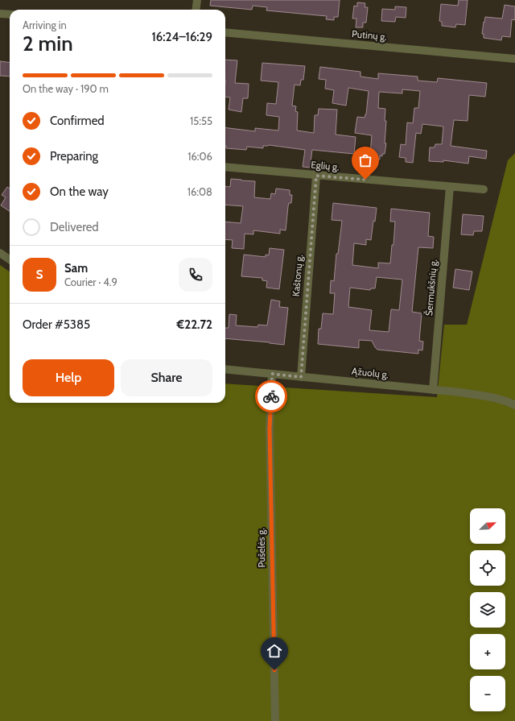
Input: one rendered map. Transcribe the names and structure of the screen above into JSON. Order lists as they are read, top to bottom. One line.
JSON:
{"streets":{"street":["Putinų g.","Eglių g.","Kaštonų g.","Šermukšnių g.","Ąžuolų g.","Pušelės g."]},"crossings":[["Eglių g.","Kaštonų g."],["Eglių g.","Šermukšnių g."],["Kaštonų g.","Ąžuolų g."],["Šermukšnių g.","Ąžuolų g."],["Ąžuolų g.","Pušelės g."]],"north":"top right","page":{"heading":["2 min","Arriving in","16:24–16:29"],"panel":["Sam","Courier · 4.9","Order #5385","€22.72"],"bar":"On the way · 190 m","list":[["Confirmed","15:55"],["Preparing","16:06"],["On the way","16:08"],"Delivered"],"round":"S","buttons":["Help","Share"],"map_buttons":["+","−"]}}
